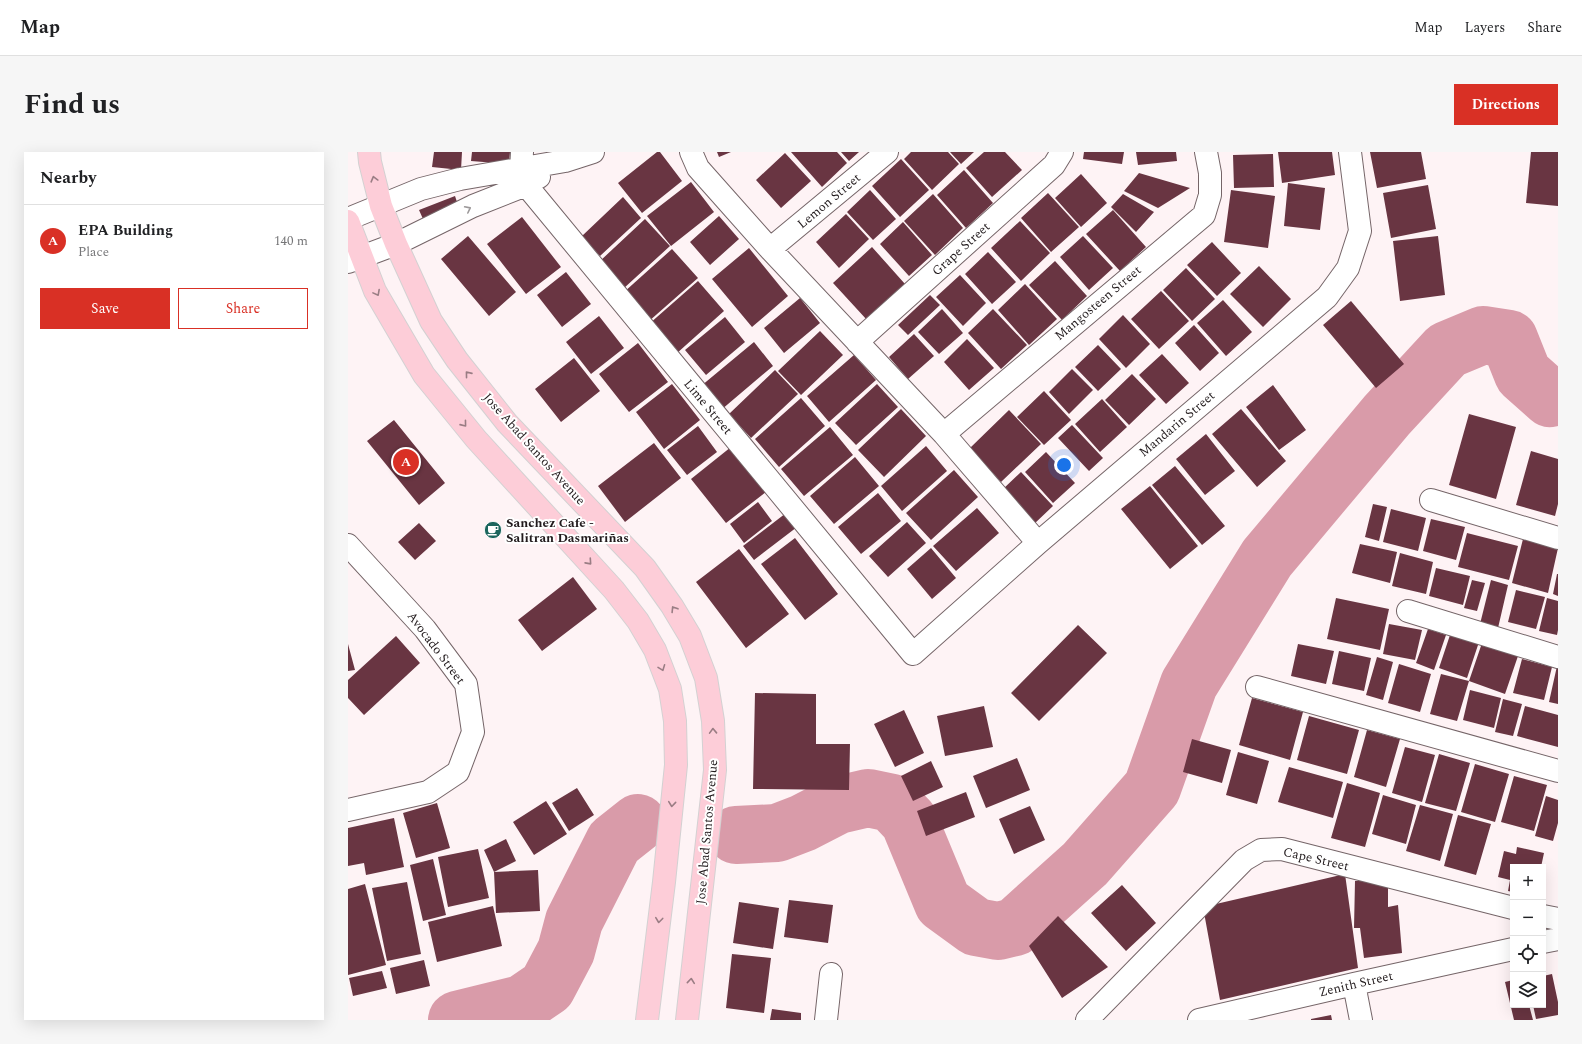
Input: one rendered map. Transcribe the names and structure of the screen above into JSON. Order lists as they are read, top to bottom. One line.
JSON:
{"streets":{"main road":["Jose Abad Santos Avenue"],"street":["Lemon Street","Grape Street","Mangosteen Street","Lime Street","Mandarin Street","Avocado Street","Cape Street","Zenith Street"]},"crossings":[["Lime Street","Mandarin Street"]],"places":{"cafe":["Sanchez Cafe - Salitran Dasmariñas"]},"page":{"header":"Map","nav":["Map","Layers","Share"],"title":"Find us","buttons":["Directions",["Save","Share"]],"heading":"Nearby","list":[{"mark":"A","name":"EPA Building","note":"Place","value":"140 m"}],"pins":"A","map_buttons":["+","−"]}}
